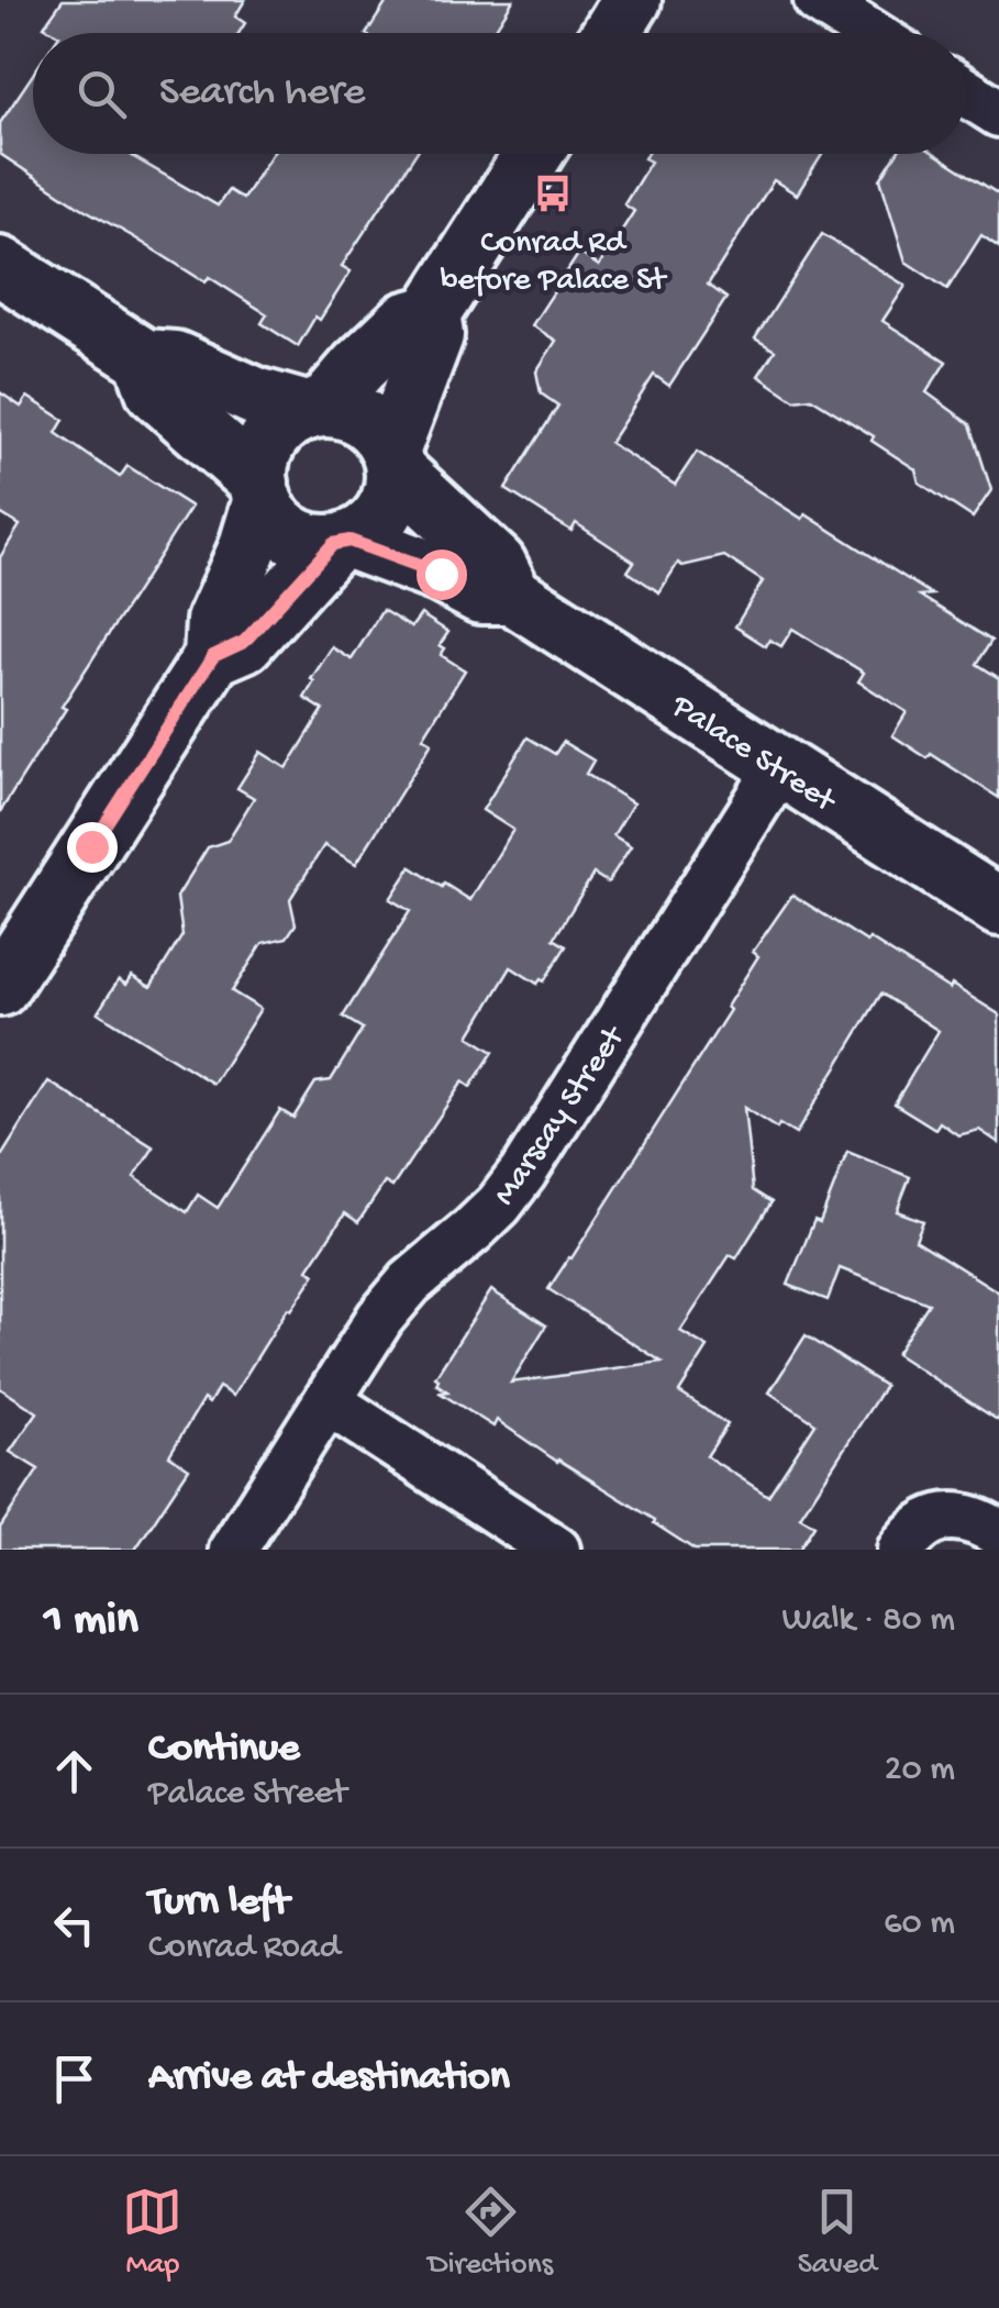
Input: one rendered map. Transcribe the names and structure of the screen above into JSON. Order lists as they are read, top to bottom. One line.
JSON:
{"streets":{"street":["Palace Street","Marscay Street"]},"crossings":[["Palace Street","Marscay Street"]],"places":{"bus stop":["Conrad Rd before Palace St"]},"page":{"search":"Search here","heading":["1 min","Walk · 80 m"],"list":[["Continue","Palace Street","20 m"],["Turn left","Conrad Road","60 m"],"Arrive at destination"],"nav":["Map","Directions","Saved"]}}
